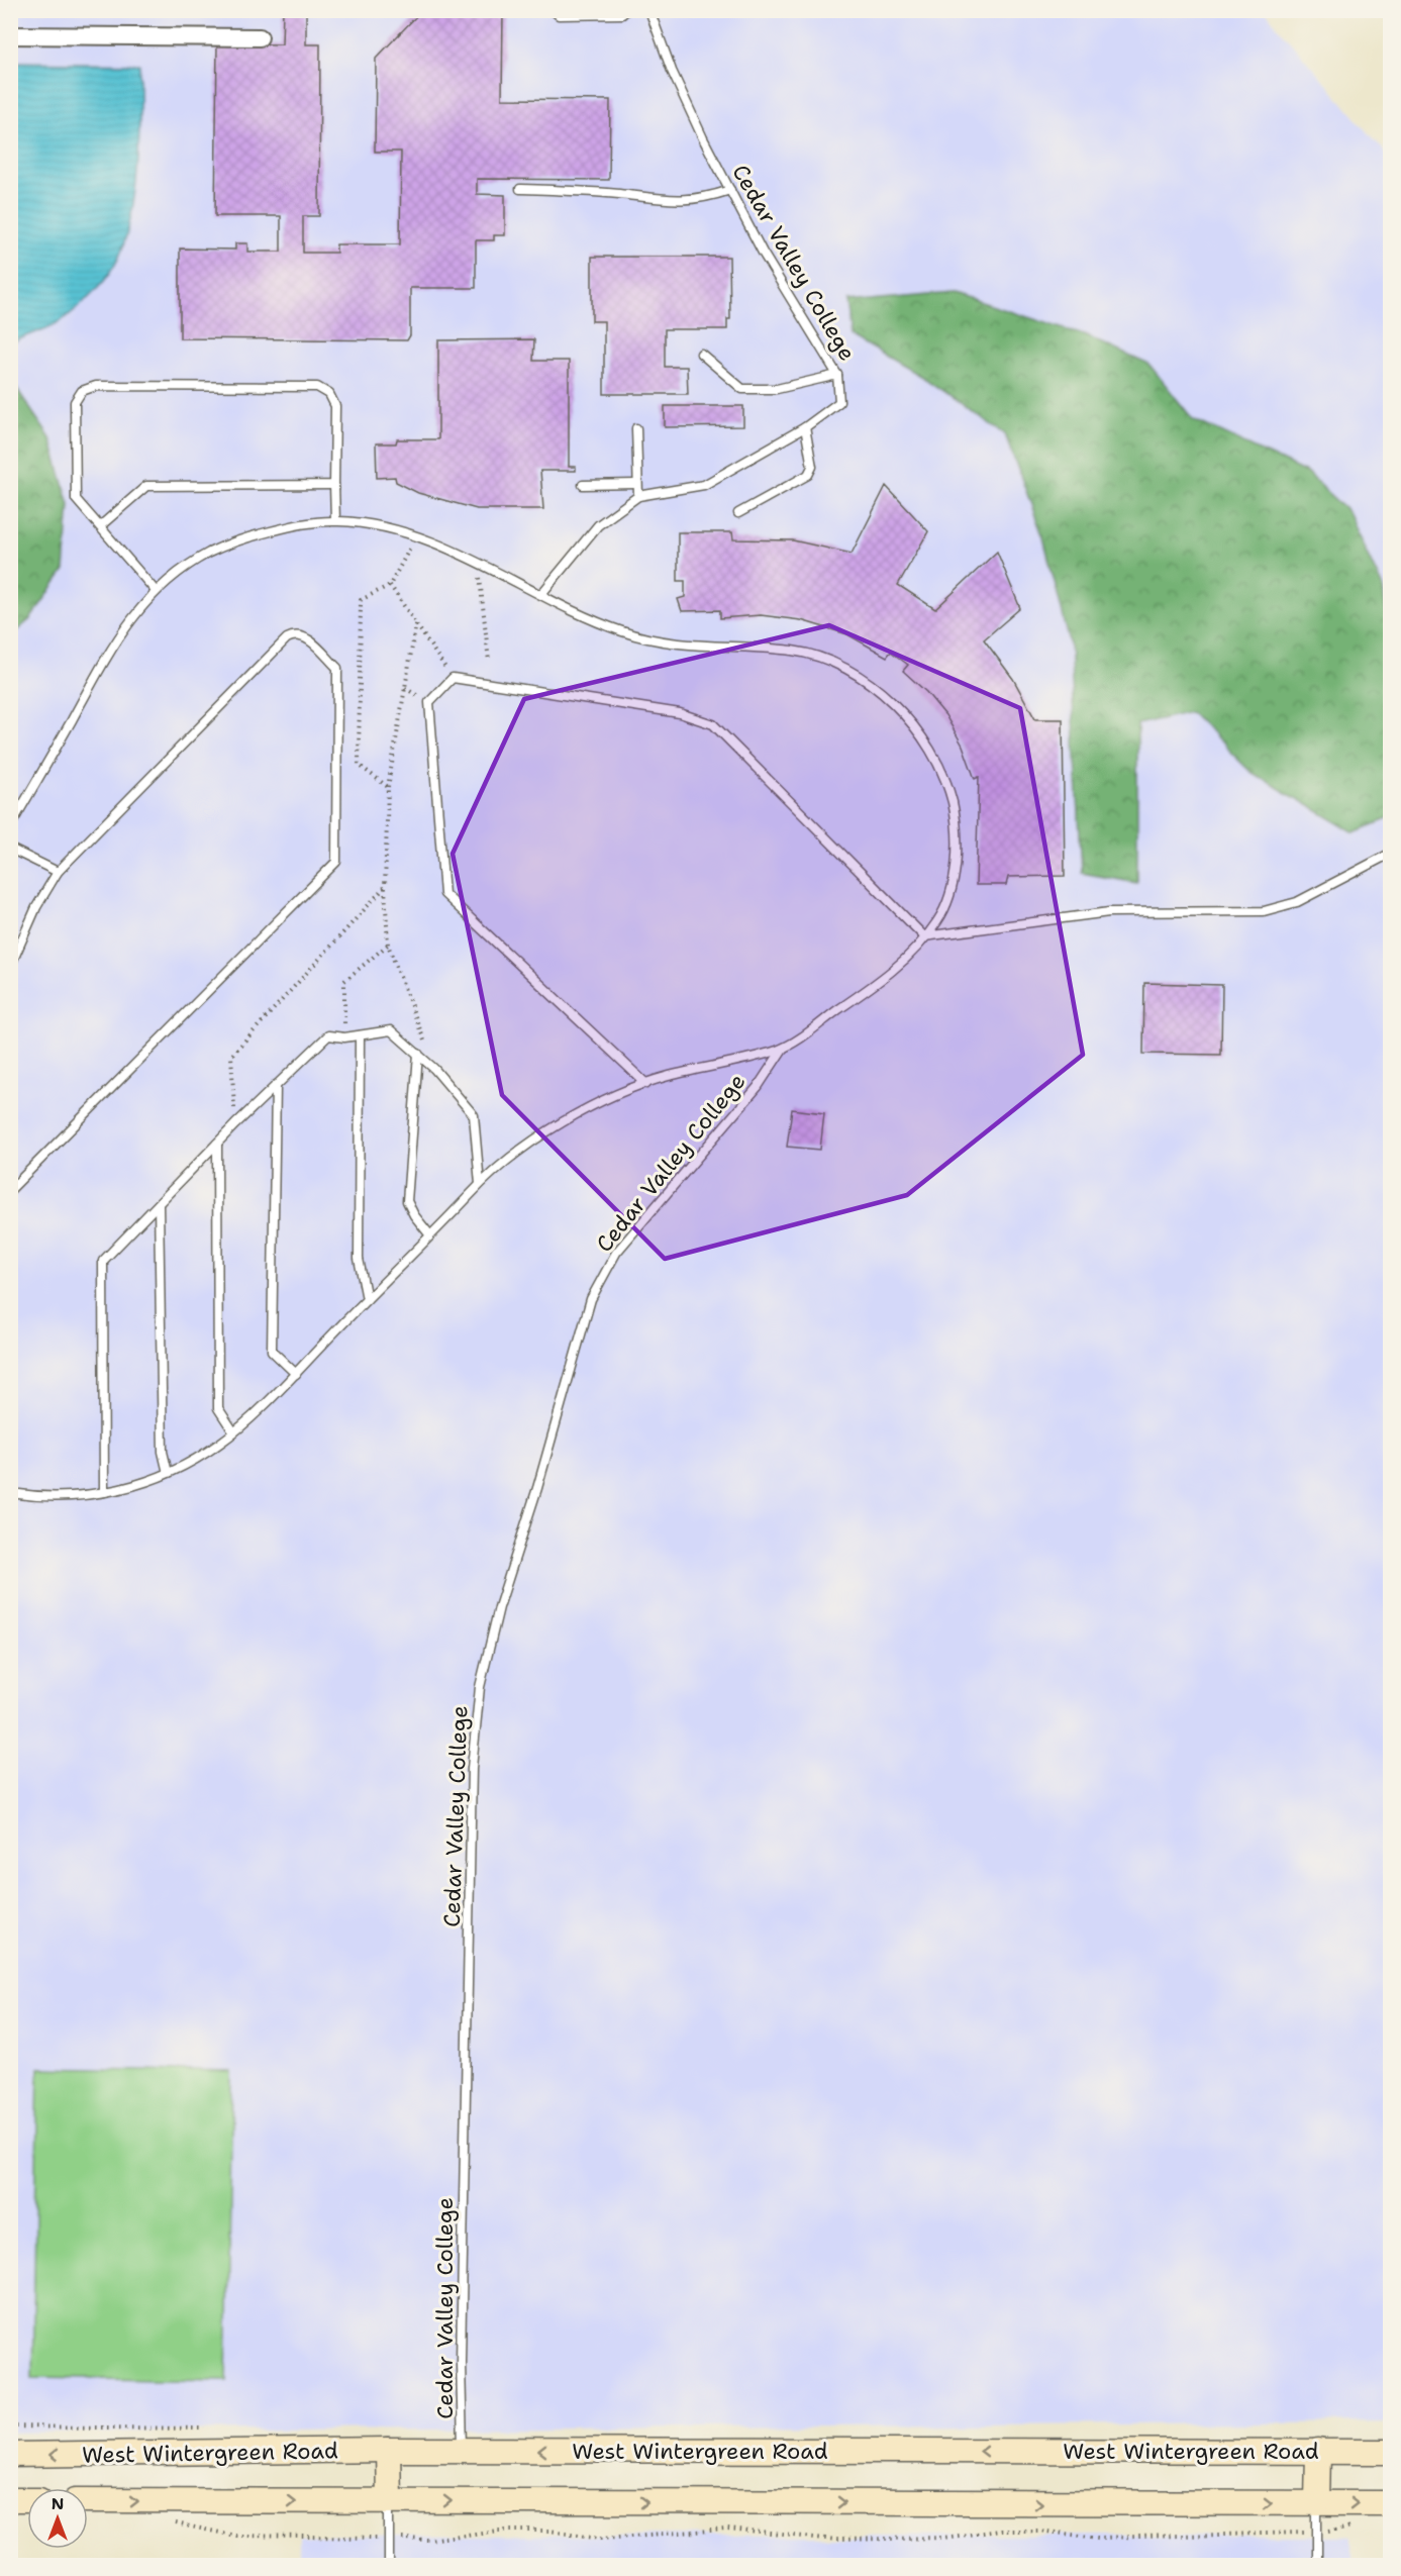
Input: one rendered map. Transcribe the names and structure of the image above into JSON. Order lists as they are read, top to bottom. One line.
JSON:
{"streets":{"main road":["West Wintergreen Road"],"lane":["Cedar Valley College"]},"crossings":[["Cedar Valley College","West Wintergreen Road"]],"north":"top"}
